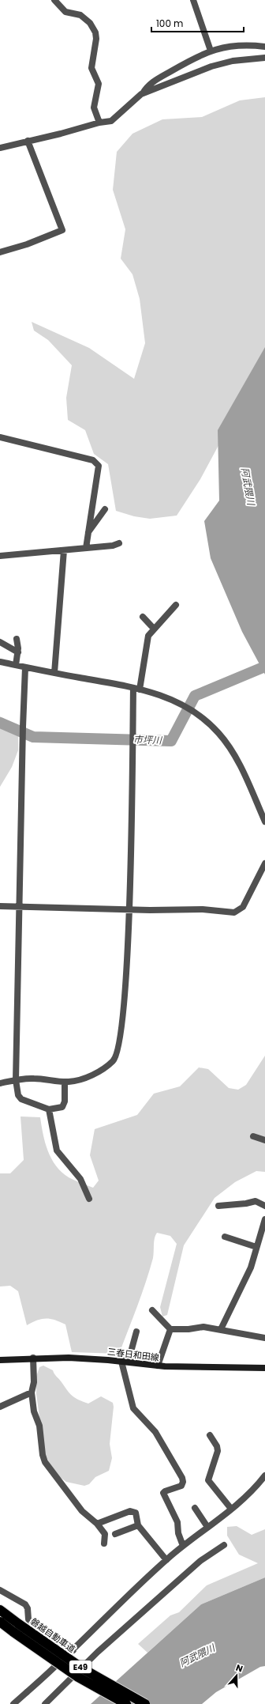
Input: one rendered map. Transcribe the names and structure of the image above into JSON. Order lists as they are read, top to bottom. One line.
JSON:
{"streets":{"highway":["磐越自動車道","E49"],"main road":["三春日和田線"]},"water":["阿武隈川","市坪川"],"scale_bar":"100 m","north":"top"}
